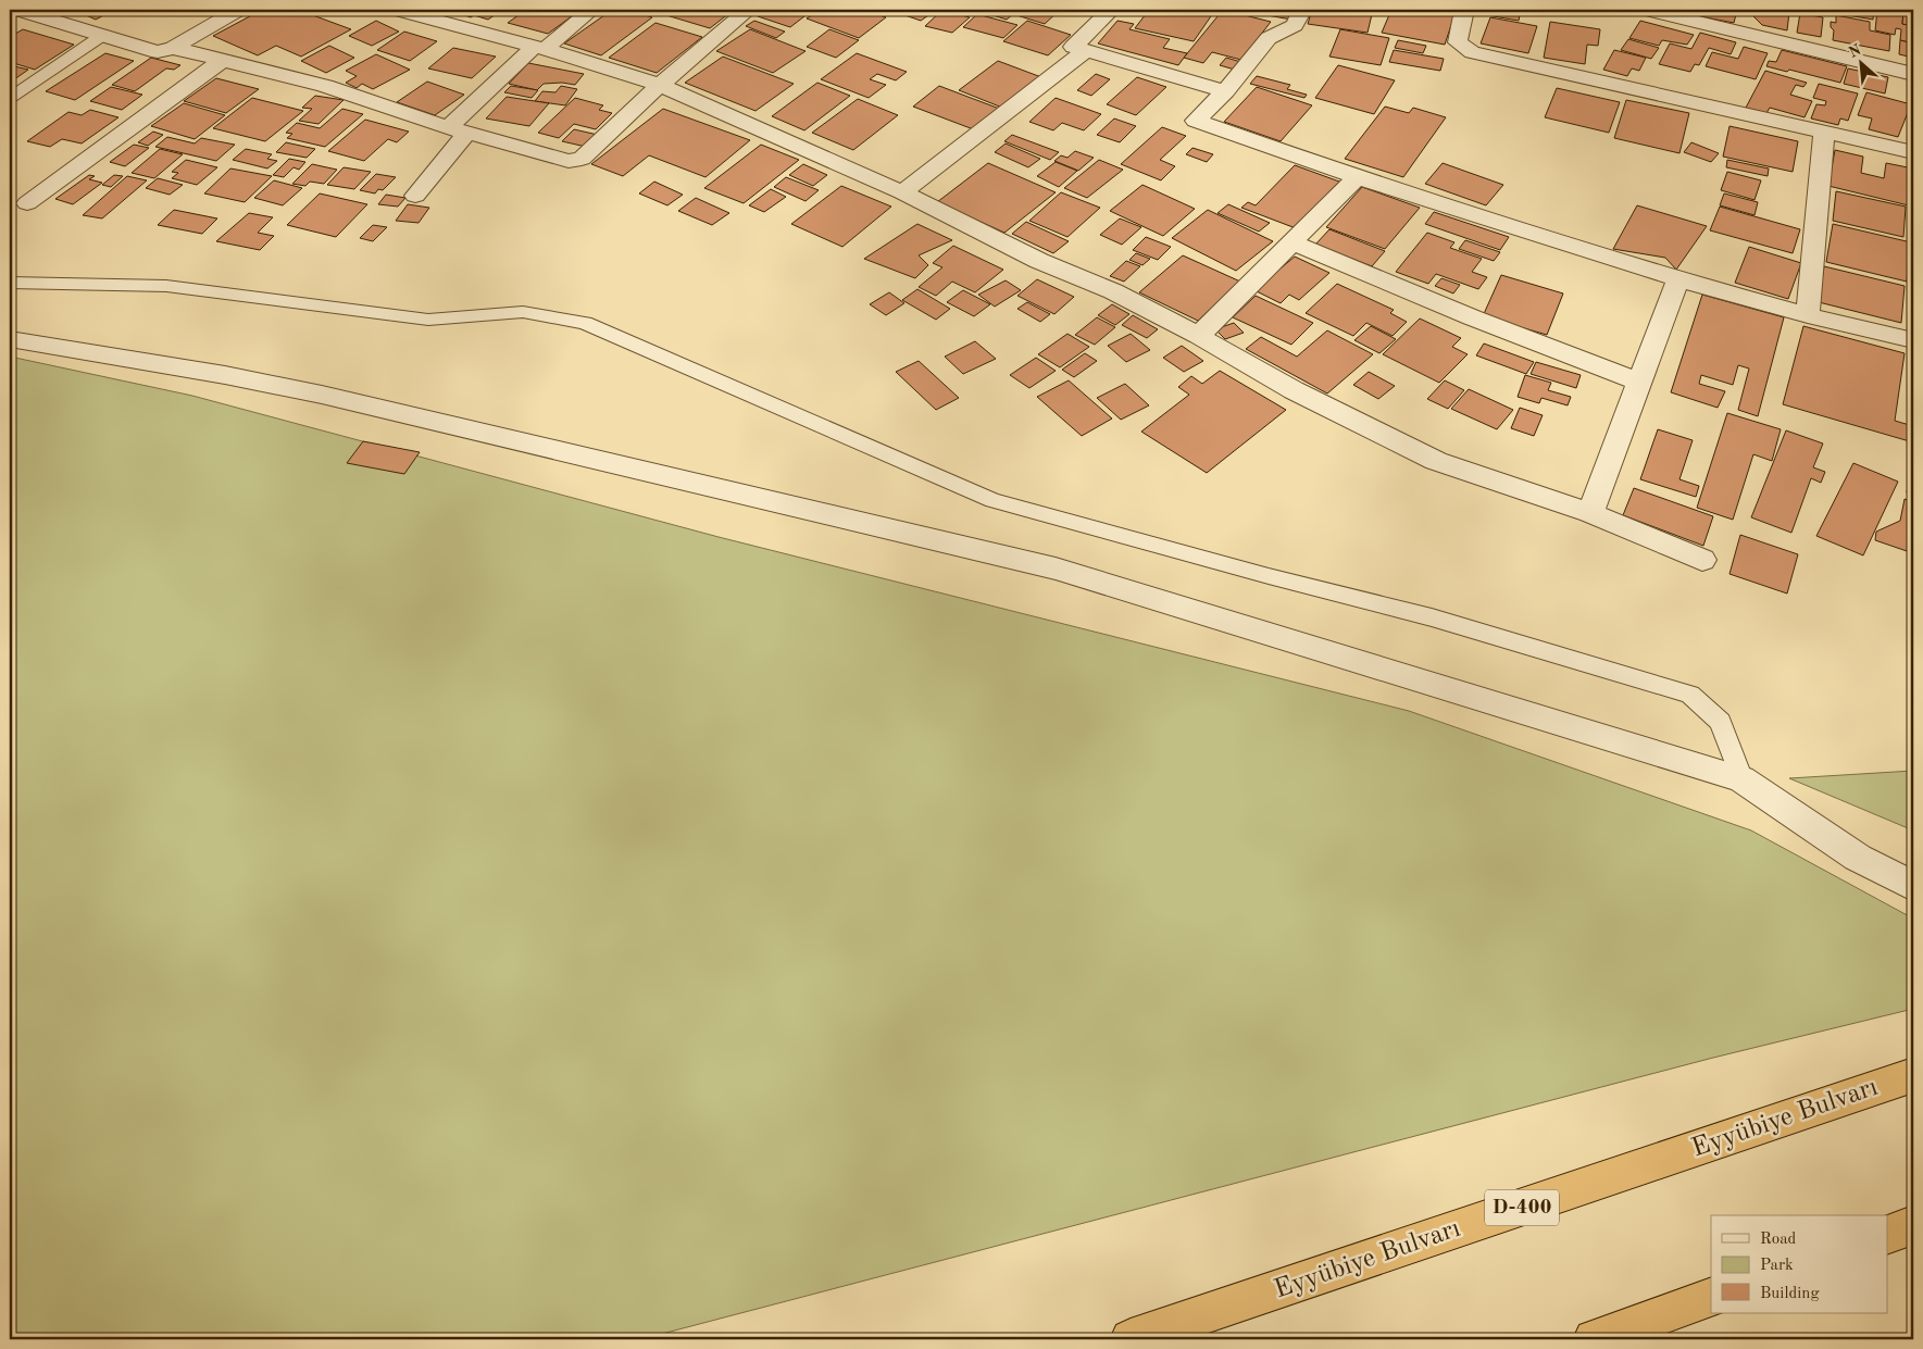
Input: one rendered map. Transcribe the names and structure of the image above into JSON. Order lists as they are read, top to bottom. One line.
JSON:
{"streets":{"highway":["Eyyübiye Bulvarı","D-400"]},"legend":["Road","Park","Building"],"north":"top left"}
